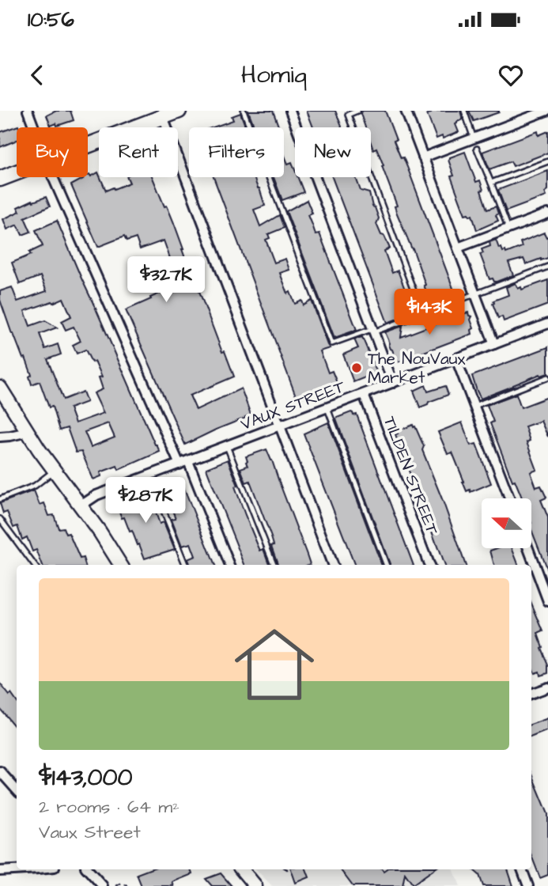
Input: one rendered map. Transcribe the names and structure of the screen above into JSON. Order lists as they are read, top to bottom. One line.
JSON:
{"streets":{"street":["VAUX STREET","TILDEN STREET"]},"crossings":[["VAUX STREET","TILDEN STREET"]],"places":["The NouVaux Market"],"north":"left","page":{"status":"10:56","header":"Homiq","chip":["Buy","Rent","Filters","New"],"price":["$327K","$143K","$287K"],"list":[{"name":"$143,000","note":"2 rooms · 64 m² · Vaux Street"}]}}
